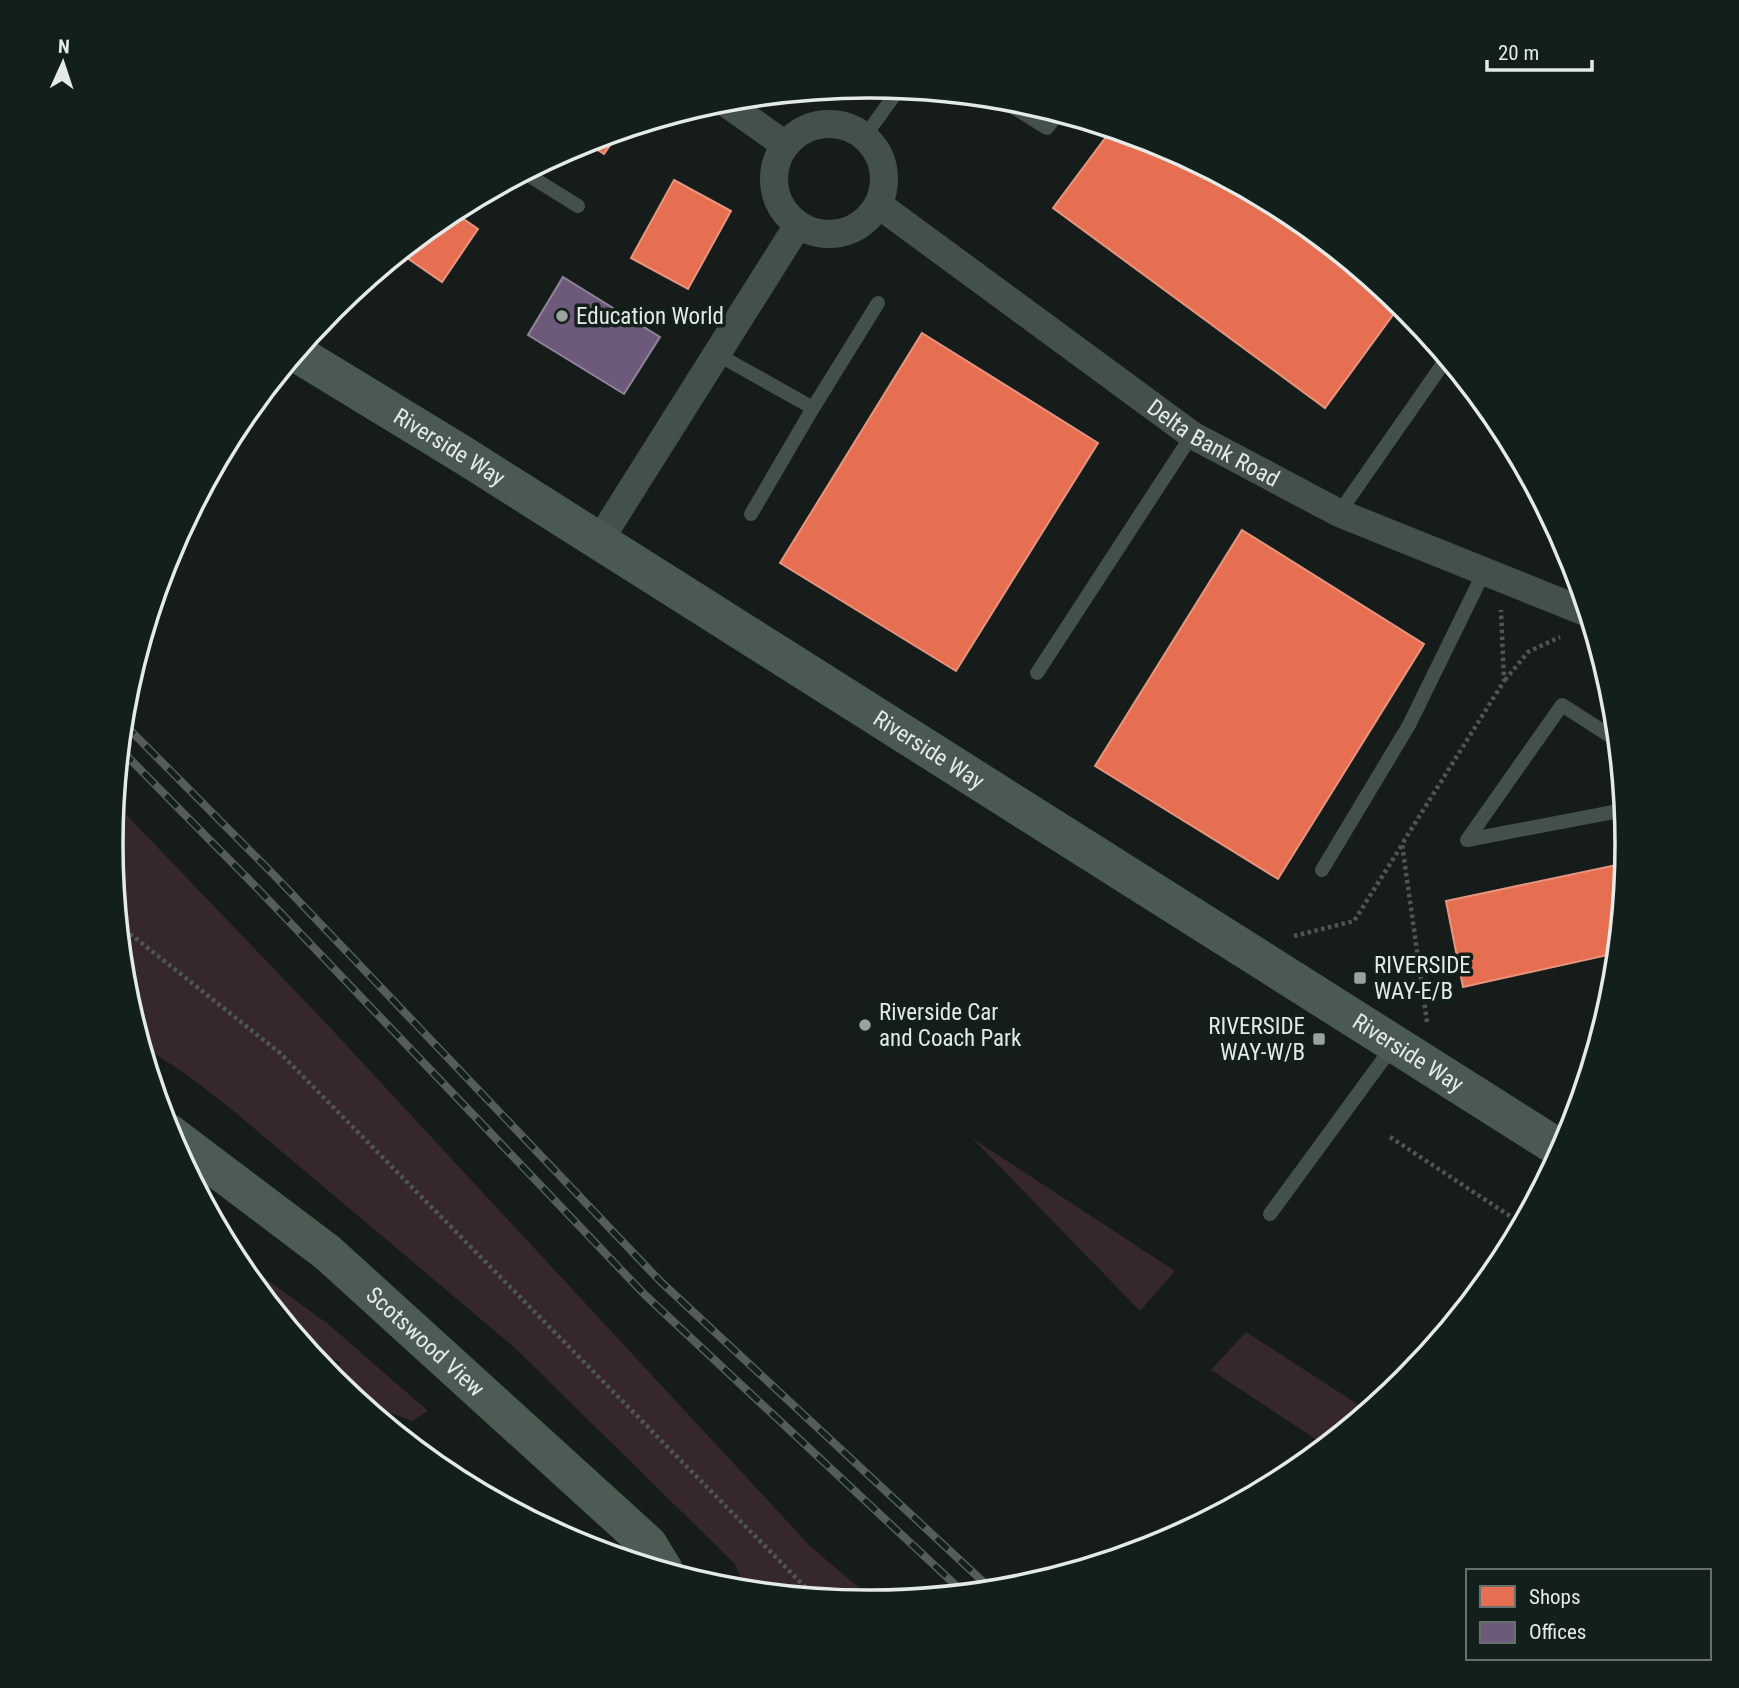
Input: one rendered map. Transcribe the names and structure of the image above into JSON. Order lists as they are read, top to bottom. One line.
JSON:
{"streets":{"main road":["Riverside Way"],"street":["Delta Bank Road","Scotswood View"]},"places":{"other":["Education World","Riverside Car and Coach Park"],"transit":["RIVERSIDE WAY-E/B","RIVERSIDE WAY-W/B"]},"legend":["Shops","Offices"],"scale_bar":"20 m","north":"top"}
